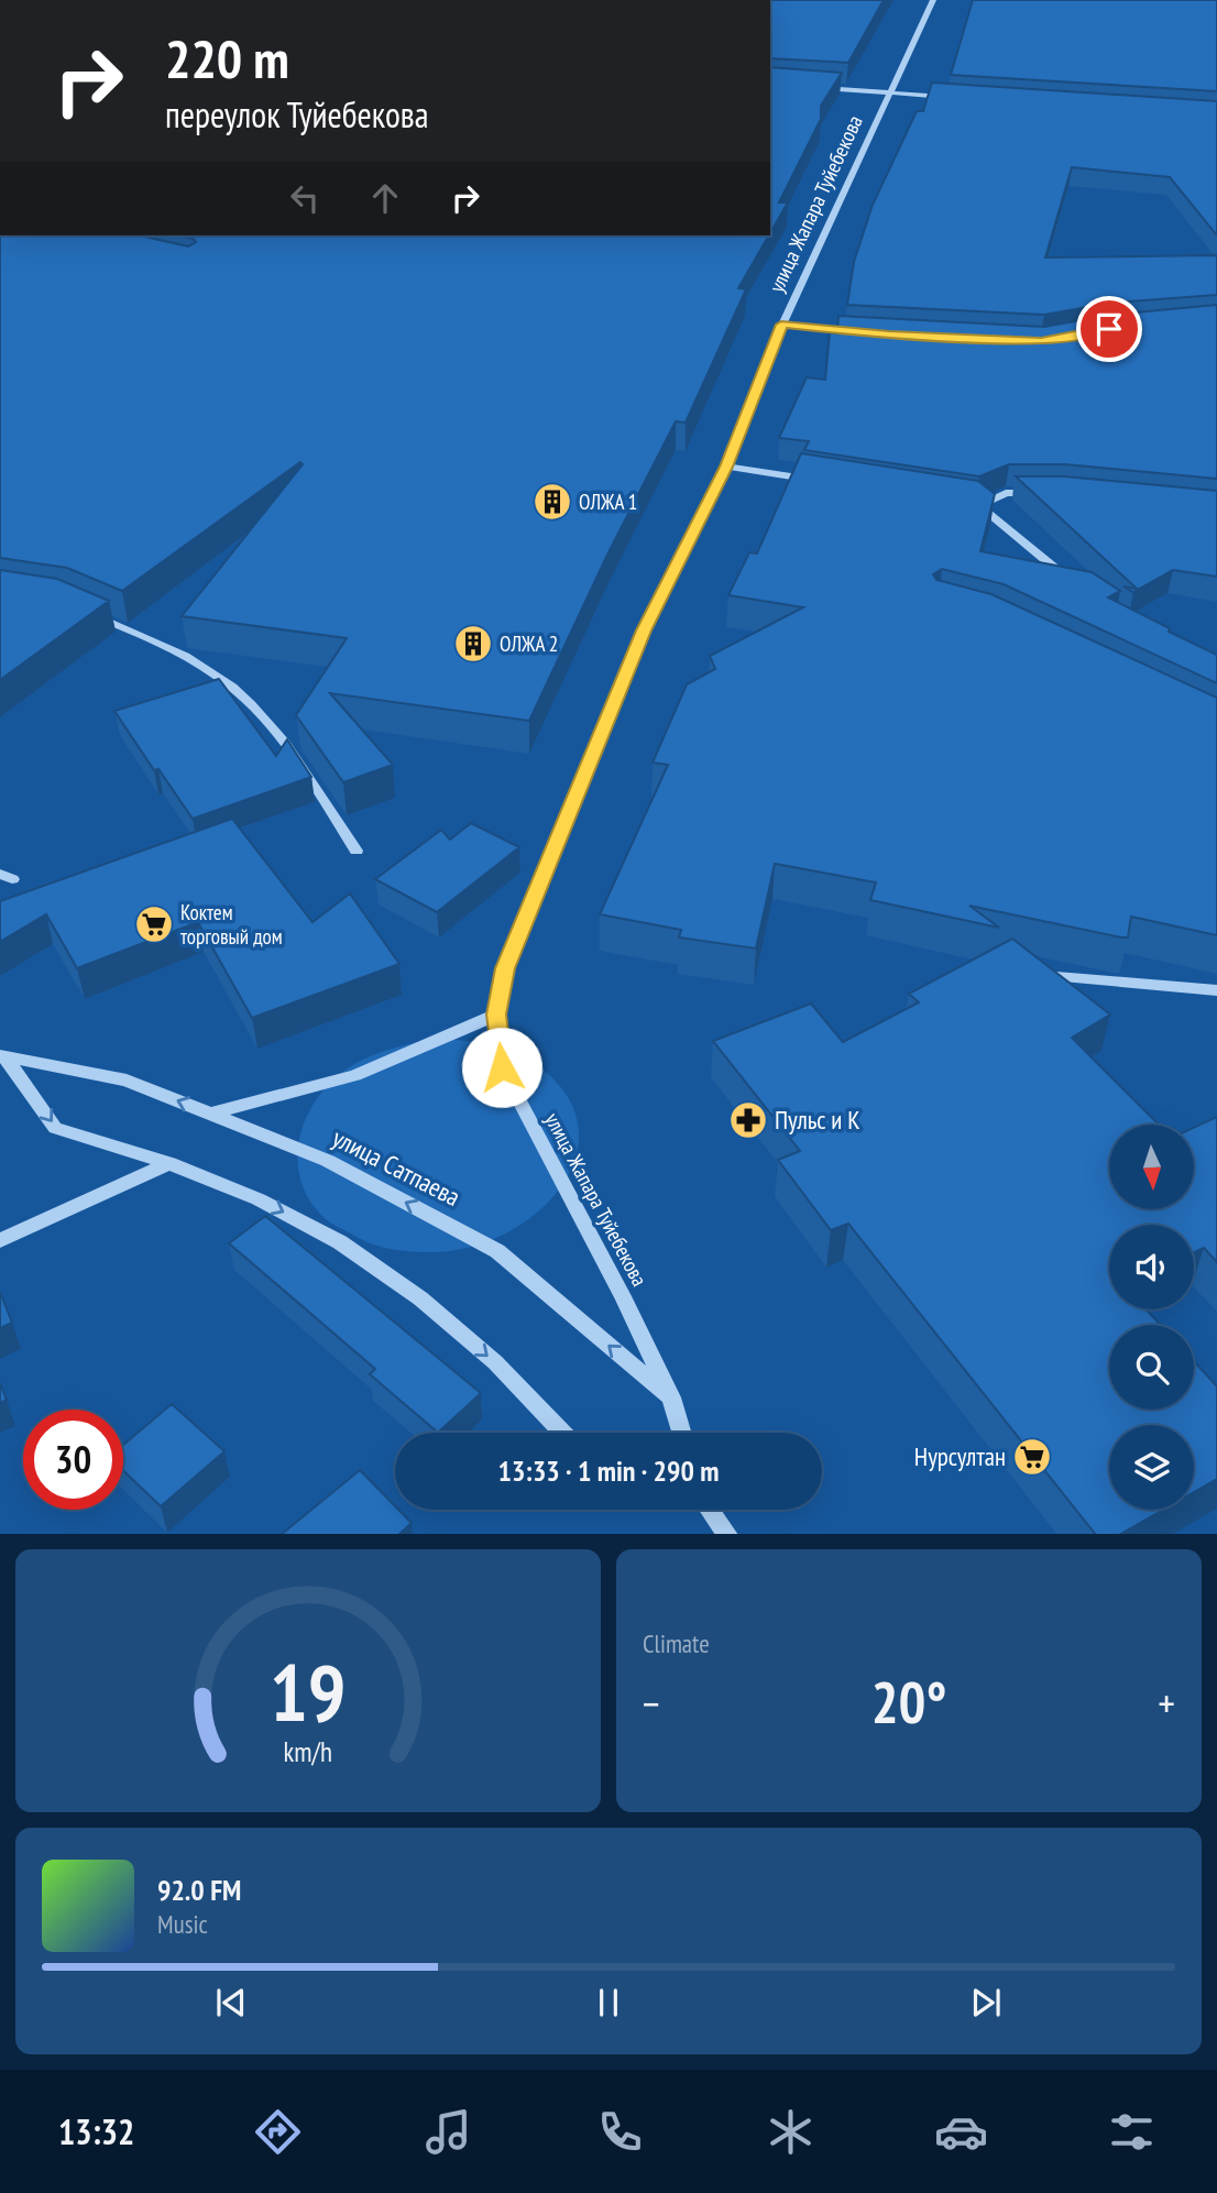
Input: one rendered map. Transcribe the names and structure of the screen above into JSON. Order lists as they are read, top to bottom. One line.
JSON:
{"streets":{"street":["улица Жапара Туйебекова","улица Сатпаева"]},"crossings":[["улица Жапара Туйебекова","улица Сатпаева"]],"places":{"building":["ОЛЖА 1","ОЛЖА 2"],"supermarket":["Коктем торговый дом","Нурсултан"],"pharmacy":["Пульс и К"]},"north":"bottom","page":{"turn":["220 m","переулок Туйебекова"],"limit":"30","trip":"13:33 · 1 min · 290 m","tile":"Climate","heat":["−","20°","+"],"song":["92.0 FM","Music"],"tabs":"13:32","gauge":["19","km/h"]}}
